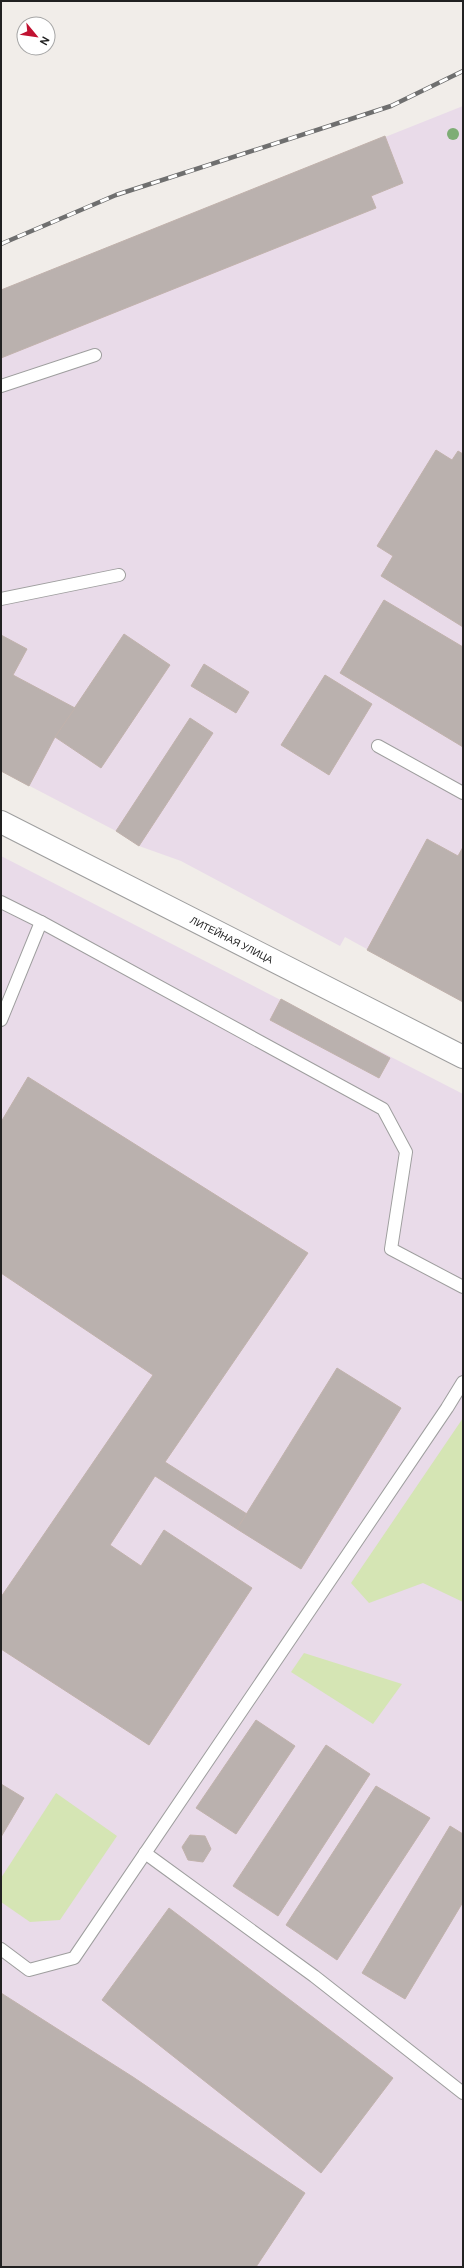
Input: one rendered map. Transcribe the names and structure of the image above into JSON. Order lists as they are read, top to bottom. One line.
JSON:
{"streets":{"street":["ЛИТЕЙНАЯ УЛИЦА"]},"north":"bottom right"}
